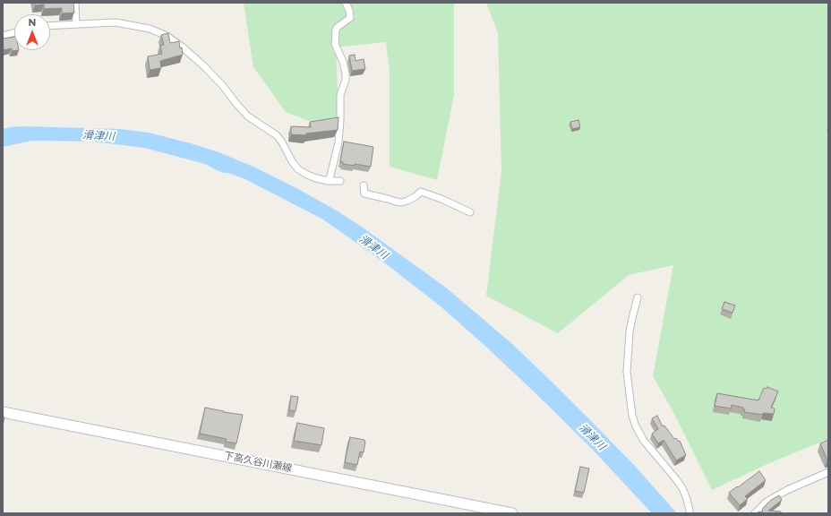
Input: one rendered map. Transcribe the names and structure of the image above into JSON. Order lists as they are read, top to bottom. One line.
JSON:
{"streets":{"main road":["下高久谷川瀬線"]},"water":["滑津川"],"north":"top"}
